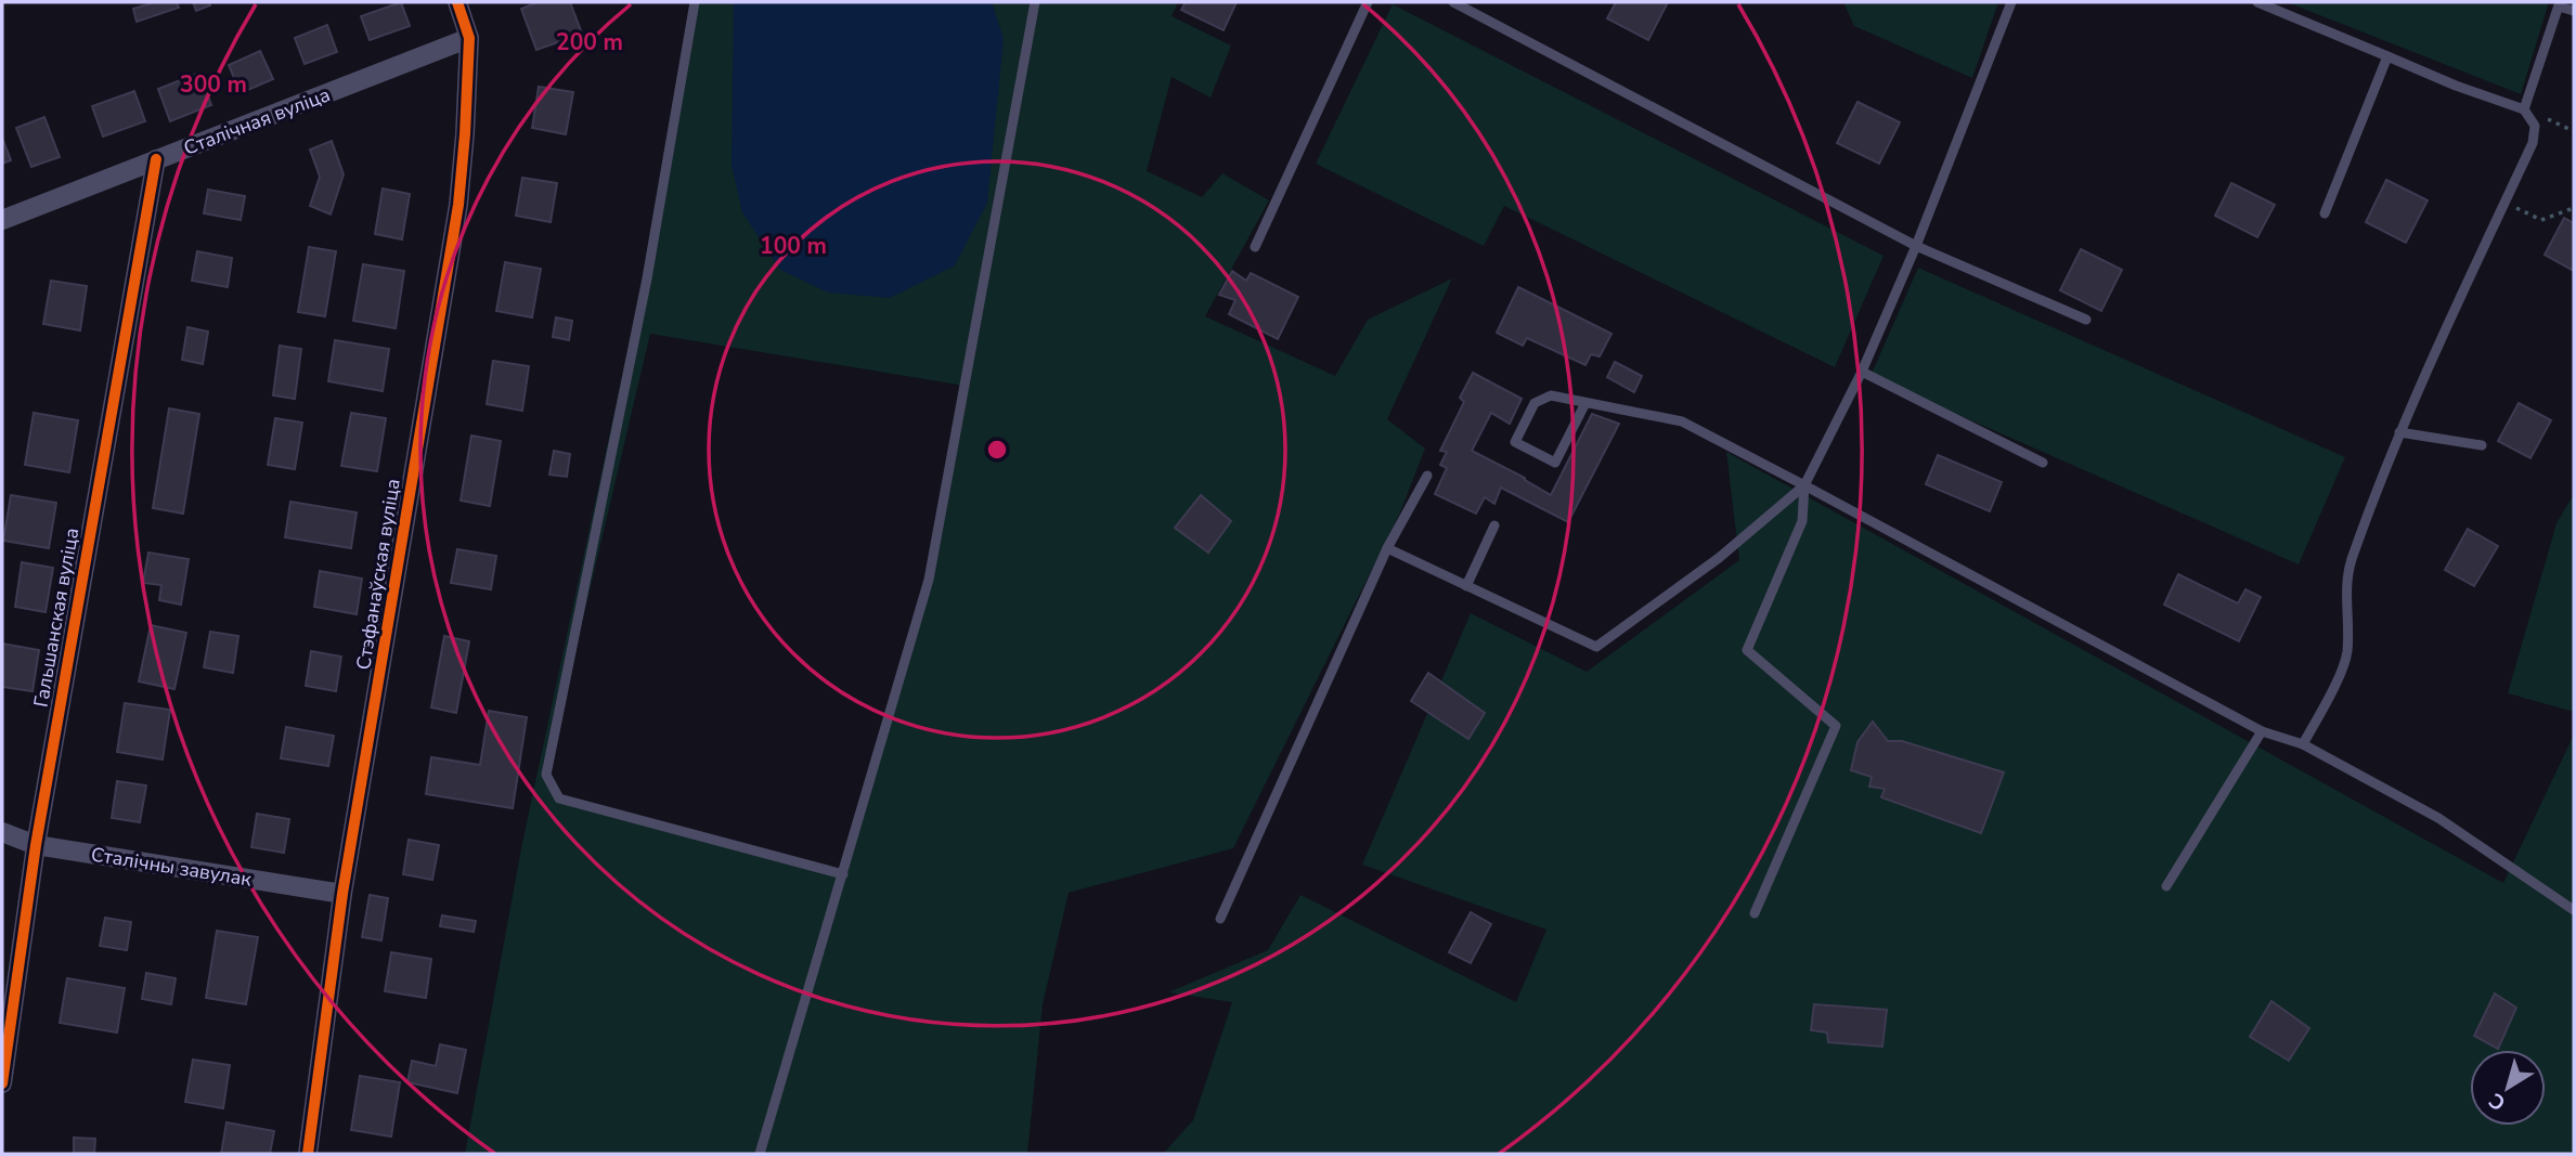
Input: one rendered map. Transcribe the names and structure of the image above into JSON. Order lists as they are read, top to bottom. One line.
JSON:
{"streets":{"street":["Сталічная вуліца","Стэфанаўская вуліца","Гальшанская вуліца","Сталічны завулак"]},"crossings":[["Сталічная вуліца","Стэфанаўская вуліца"],["Сталічная вуліца","Гальшанская вуліца"],["Стэфанаўская вуліца","Сталічны завулак"],["Гальшанская вуліца","Сталічны завулак"]],"north":"bottom left","rings":["200 m","300 m","100 m"]}
